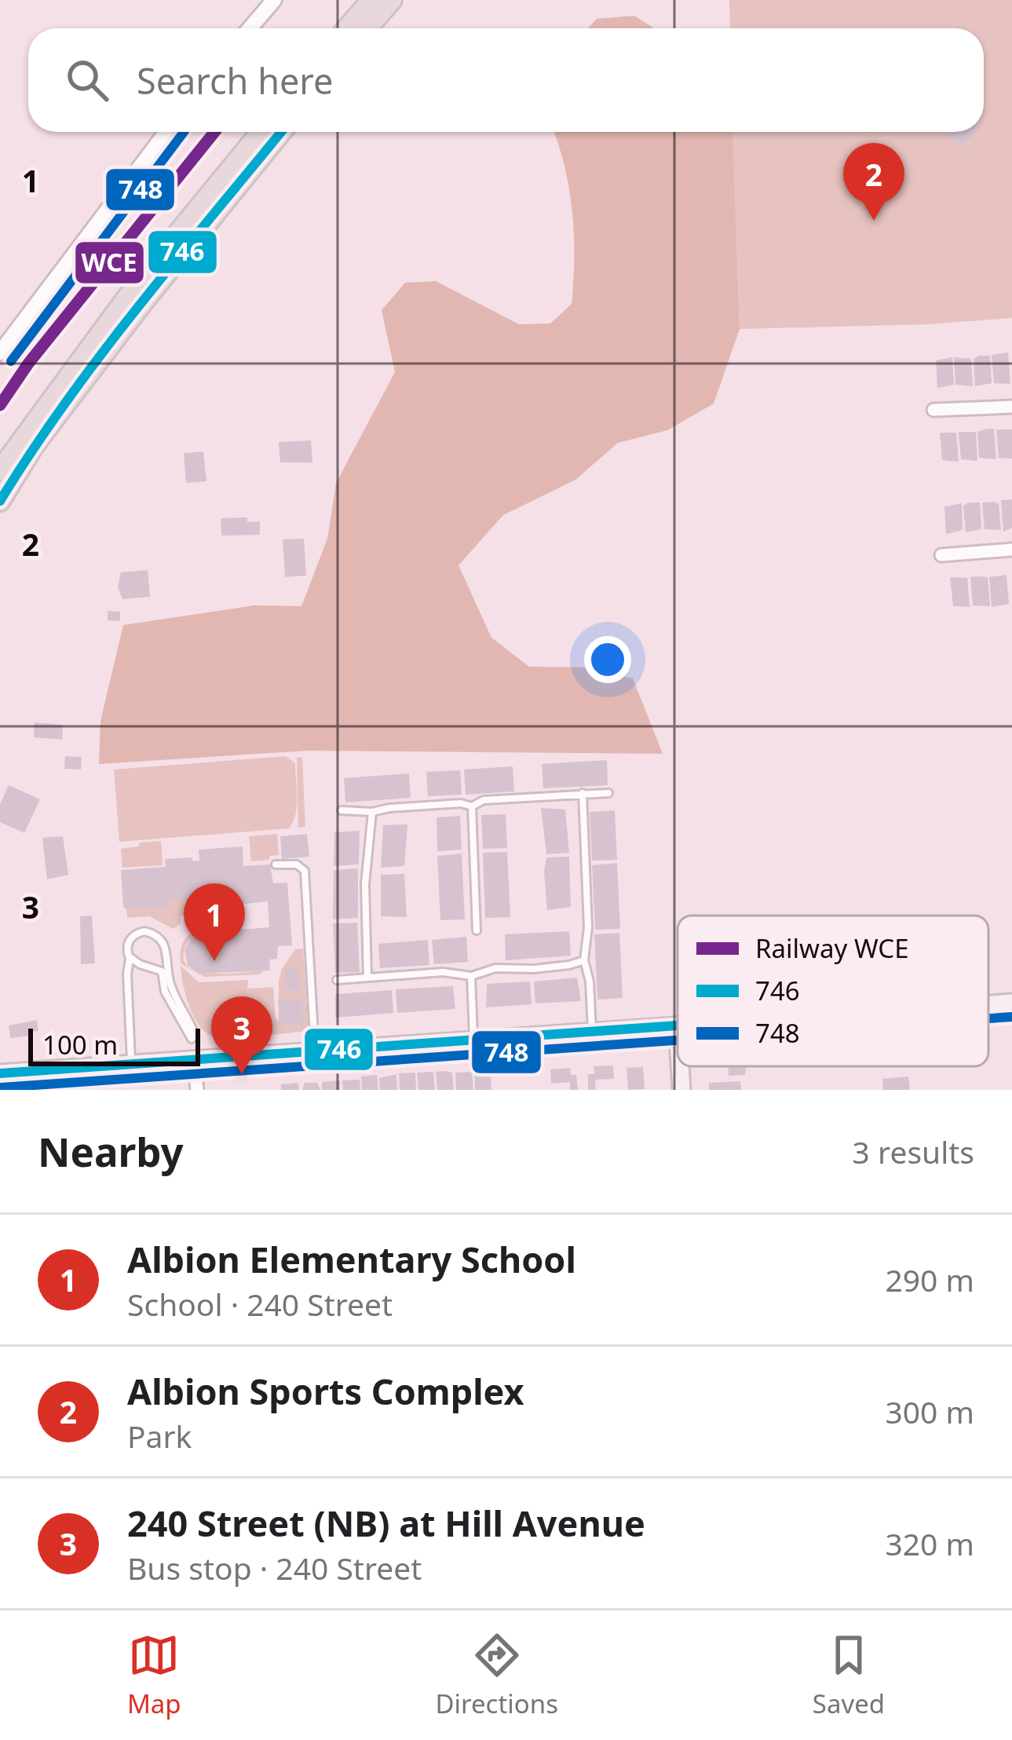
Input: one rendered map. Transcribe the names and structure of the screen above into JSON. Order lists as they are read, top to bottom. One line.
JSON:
{"lines":["rail line WCE","transit line 746","transit line 748"],"legend":["Railway WCE","746","748"],"scale_bar":"100 m","page":{"search":"Search here","pins":["2","1","3"],"scale":"100 m","heading":["Nearby","3 results"],"list":[{"mark":"1","name":"Albion Elementary School","note":"School · 240 Street","value":"290 m"},{"mark":"2","name":"Albion Sports Complex","note":"Park","value":"300 m"},{"mark":"3","name":"240 Street (NB) at Hill Avenue","note":"Bus stop · 240 Street","value":"320 m"}],"nav":["Map","Directions","Saved"]},"grid":{"rows":["1","2","3"]}}
